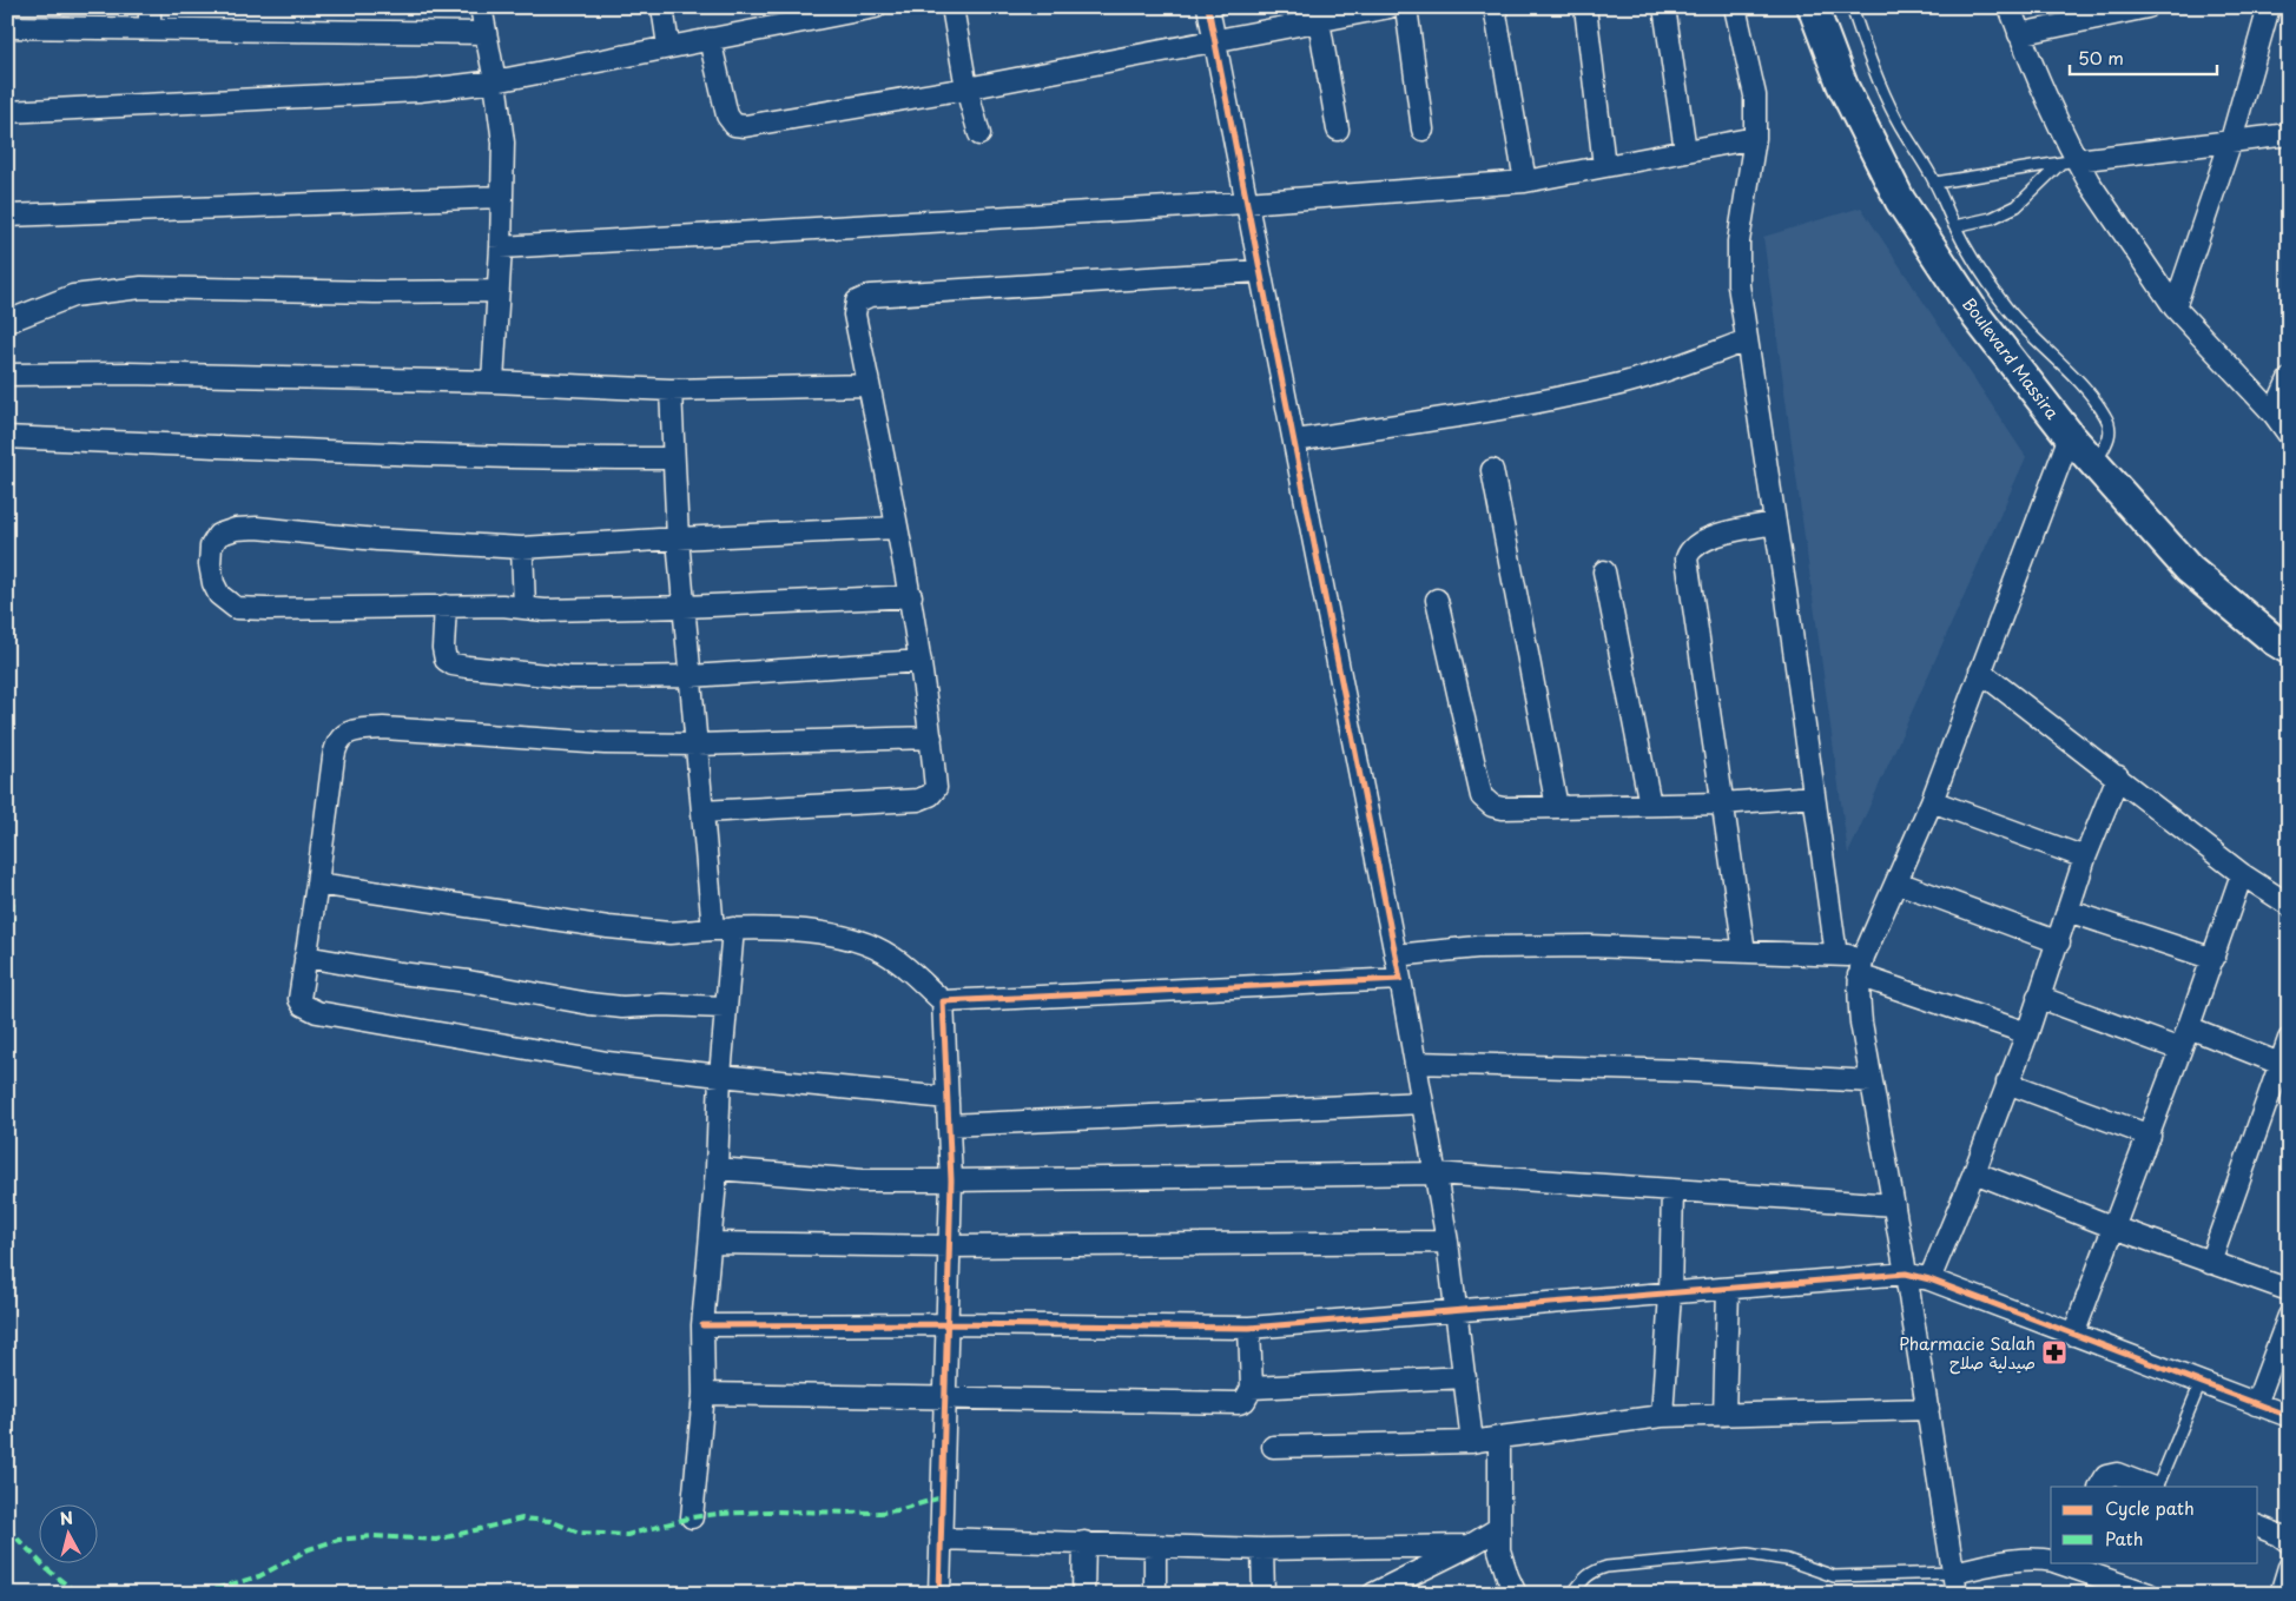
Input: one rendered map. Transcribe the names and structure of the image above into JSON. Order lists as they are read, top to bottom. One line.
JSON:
{"streets":{"main road":["Boulevard Massira"]},"places":{"pharmacy":["Pharmacie Salah صيدلية صلاح"]},"legend":["Cycle path","Path"],"scale_bar":"50 m","north":"top"}
